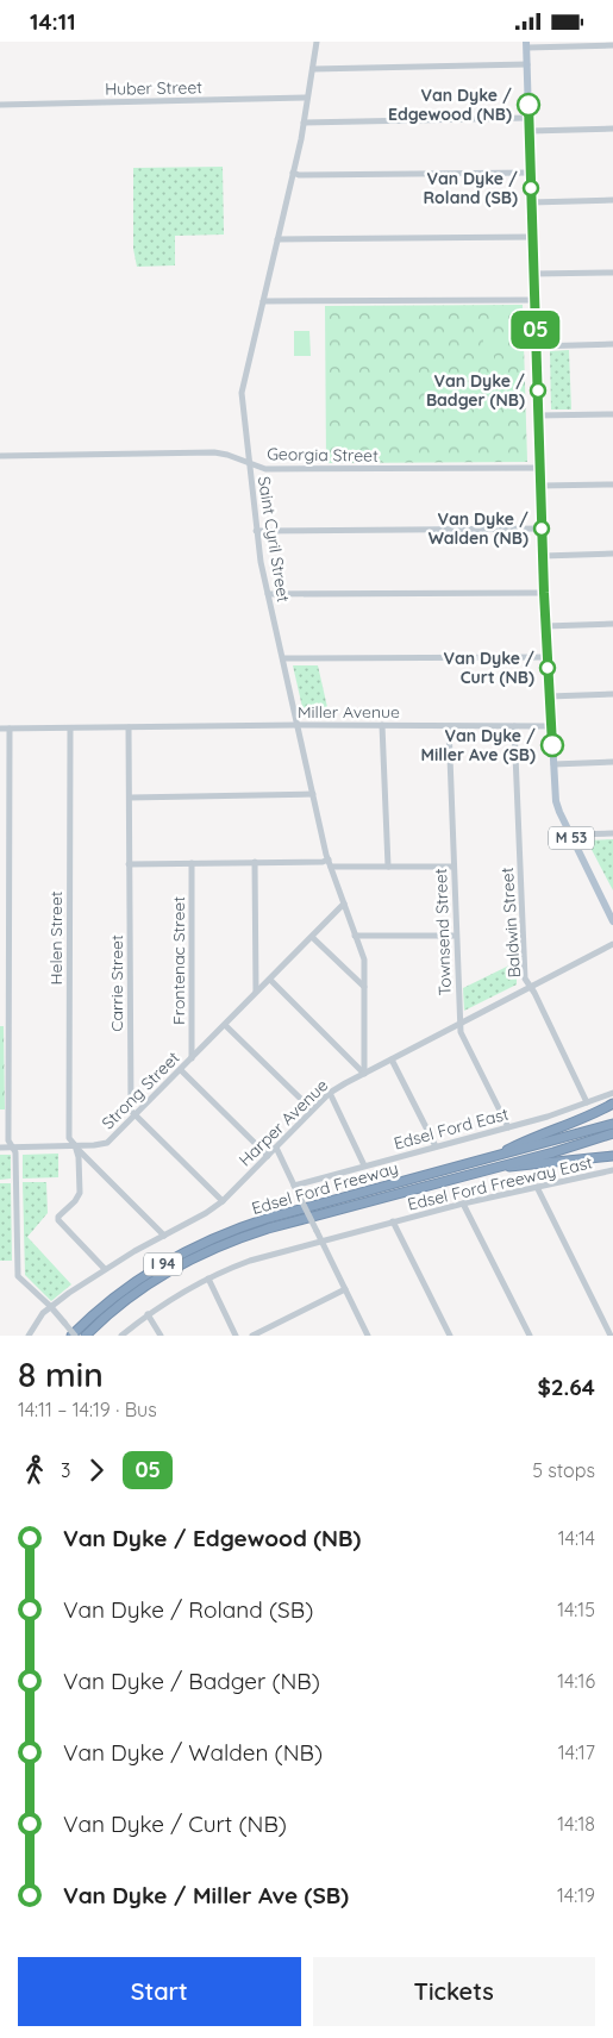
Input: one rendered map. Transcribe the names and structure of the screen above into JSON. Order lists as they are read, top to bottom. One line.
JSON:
{"streets":{"highway":["Edsel Ford Freeway","I 94"],"main road":["M 53"],"street":["Huber Street","Georgia Street","Saint Cyril Street","Miller Avenue","Baldwin Street","Townsend Street","Helen Street","Frontenac Street","Carrie Street","Strong Street","Harper Avenue","Edsel Ford East","Edsel Ford Freeway East"]},"crossings":[["Huber Street","Saint Cyril Street"],["Georgia Street","Saint Cyril Street"],["Georgia Street","M 53"],["Saint Cyril Street","Miller Avenue"],["Saint Cyril Street","Strong Street"],["Saint Cyril Street","Harper Avenue"],["Miller Avenue","M 53"],["Miller Avenue","Baldwin Street"],["Miller Avenue","Townsend Street"],["Miller Avenue","Helen Street"],["Miller Avenue","Carrie Street"],["Baldwin Street","Harper Avenue"],["Baldwin Street","Edsel Ford East"],["Townsend Street","Harper Avenue"],["Townsend Street","Edsel Ford East"],["Helen Street","Strong Street"],["Helen Street","Harper Avenue"],["Frontenac Street","Strong Street"],["Carrie Street","Strong Street"]],"places":["Van Dyke / Edgewood (NB)","Van Dyke / Roland (SB)","Van Dyke / Badger (NB)","Van Dyke / Walden (NB)","Van Dyke / Curt (NB)","Van Dyke / Miller Ave (SB)"],"lines":["bus line 05"],"page":{"status":"14:11","on_map":"05","heading":["8 min","14:11 – 14:19 · Bus","$2.64"],"legs":["3","05","5 stops"],"list":[{"name":"Van Dyke / Edgewood (NB)","value":"14:14"},{"name":"Van Dyke / Roland (SB)","value":"14:15"},{"name":"Van Dyke / Badger (NB)","value":"14:16"},{"name":"Van Dyke / Walden (NB)","value":"14:17"},{"name":"Van Dyke / Curt (NB)","value":"14:18"},{"name":"Van Dyke / Miller Ave (SB)","value":"14:19"}],"buttons":["Start","Tickets"]}}
